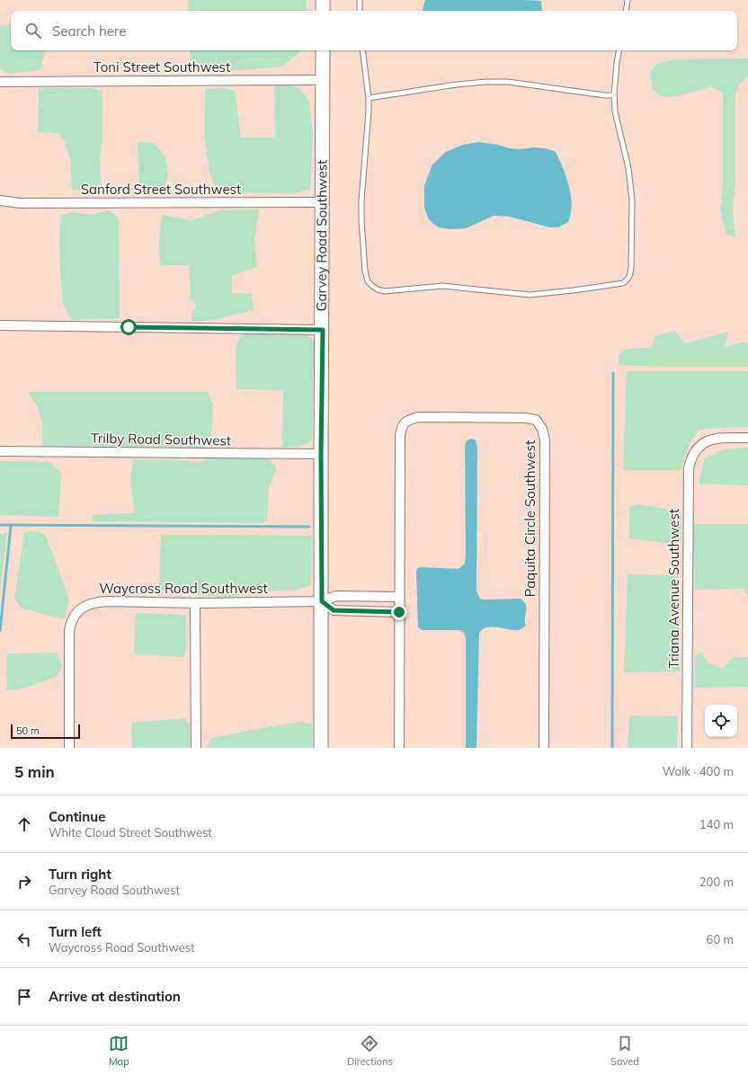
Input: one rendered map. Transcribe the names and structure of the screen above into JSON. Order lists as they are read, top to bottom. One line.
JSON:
{"streets":{"street":["Toni Street Southwest","Sanford Street Southwest","Garvey Road Southwest","Trilby Road Southwest","Paquita Circle Southwest","Waycross Road Southwest","Triana Avenue Southwest"]},"crossings":[["Toni Street Southwest","Garvey Road Southwest"],["Sanford Street Southwest","Garvey Road Southwest"],["Garvey Road Southwest","Trilby Road Southwest"],["Garvey Road Southwest","Waycross Road Southwest"],["Paquita Circle Southwest","Waycross Road Southwest"]],"scale_bar":"50 m","page":{"search":"Search here","scale":"50 m","heading":["5 min","Walk · 400 m"],"list":[["Continue","White Cloud Street Southwest","140 m"],["Turn right","Garvey Road Southwest","200 m"],["Turn left","Waycross Road Southwest","60 m"],"Arrive at destination"],"nav":["Map","Directions","Saved"]}}
